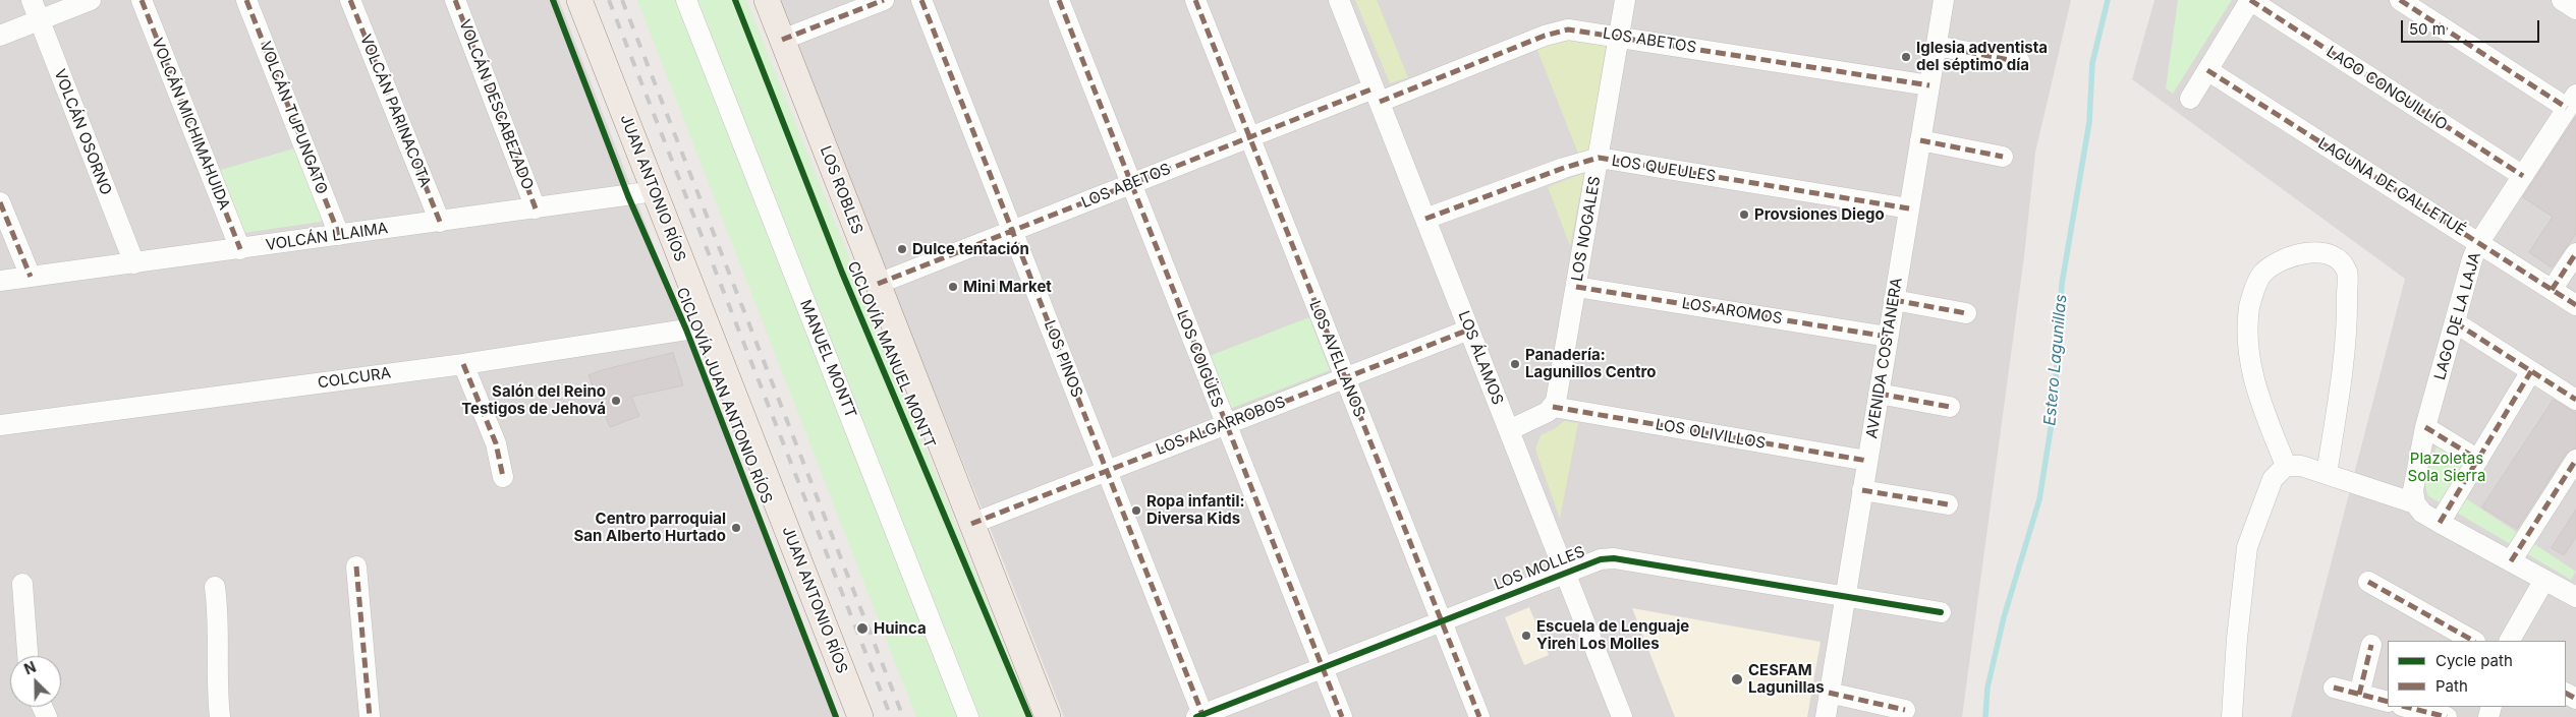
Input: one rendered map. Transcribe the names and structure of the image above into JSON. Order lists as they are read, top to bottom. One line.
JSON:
{"streets":{"main road":["JUAN ANTONIO RÍOS","LOS ROBLES"],"street":["LOS ABETOS","LAGO CONGUILLÍO","VOLCÁN DESCABEZADO","VOLCÁN PARINACOTA","VOLCÁN TUPUNGATO","VOLCÁN MICHIMAHUIDA","VOLCÁN OSORNO","LOS QUEULES","LAGUNA DE GALLETUÉ","LOS NOGALES","VOLCÁN LLAIMA","LOS AROMOS","LAGO DE LA LAJA","LOS ÁLAMOS","AVENIDA COSTANERA","MANUEL MONTT","LOS PINOS","LOS COIGÜES","LOS AVELLANOS","COLCURA","LOS ALGARROBOS","LOS OLIVILLOS","LOS MOLLES"],"cycle path":["CICLOVÍA MANUEL MONTT","CICLOVÍA JUAN ANTONIO RÍOS"]},"crossings":[["LOS ABETOS","LOS ROBLES"],["LOS ABETOS","LOS NOGALES"],["LOS ABETOS","LOS ÁLAMOS"],["LOS ABETOS","AVENIDA COSTANERA"],["LOS ABETOS","LOS PINOS"],["LOS ABETOS","LOS COIGÜES"],["LOS ABETOS","LOS AVELLANOS"],["LAGO CONGUILLÍO","LAGO DE LA LAJA"],["VOLCÁN DESCABEZADO","VOLCÁN LLAIMA"],["VOLCÁN PARINACOTA","VOLCÁN LLAIMA"],["VOLCÁN TUPUNGATO","VOLCÁN LLAIMA"],["VOLCÁN MICHIMAHUIDA","VOLCÁN LLAIMA"],["VOLCÁN OSORNO","VOLCÁN LLAIMA"],["LOS QUEULES","LOS NOGALES"],["LOS QUEULES","LOS ÁLAMOS"],["LOS QUEULES","AVENIDA COSTANERA"],["LAGUNA DE GALLETUÉ","LAGO DE LA LAJA"],["JUAN ANTONIO RÍOS","VOLCÁN LLAIMA"],["JUAN ANTONIO RÍOS","COLCURA"],["LOS ROBLES","LOS ALGARROBOS"],["LOS NOGALES","LOS AROMOS"],["LOS NOGALES","LOS OLIVILLOS"],["LOS AROMOS","AVENIDA COSTANERA"],["LOS ÁLAMOS","LOS ALGARROBOS"],["LOS ÁLAMOS","LOS MOLLES"],["AVENIDA COSTANERA","LOS OLIVILLOS"],["AVENIDA COSTANERA","LOS MOLLES"],["LOS PINOS","LOS ALGARROBOS"],["LOS PINOS","LOS MOLLES"],["LOS COIGÜES","LOS ALGARROBOS"],["LOS COIGÜES","LOS MOLLES"],["LOS AVELLANOS","LOS ALGARROBOS"],["LOS AVELLANOS","LOS MOLLES"]],"water":["Estero Lagunillas"],"parks":["Plazoletas Sola Sierra"],"places":["Iglesia adventista del séptimo día","Provsiones Diego","Dulce tentación","Mini Market","Panadería: Lagunillos Centro","Salón del Reino Testigos de Jehová","Ropa infantil: Diversa Kids","Centro parroquial San Alberto Hurtado","Huinca","Escuela de Lenguaje Yireh Los Molles","CESFAM Lagunillas"],"legend":["Cycle path","Path"],"scale_bar":"50 m","north":"top left"}
